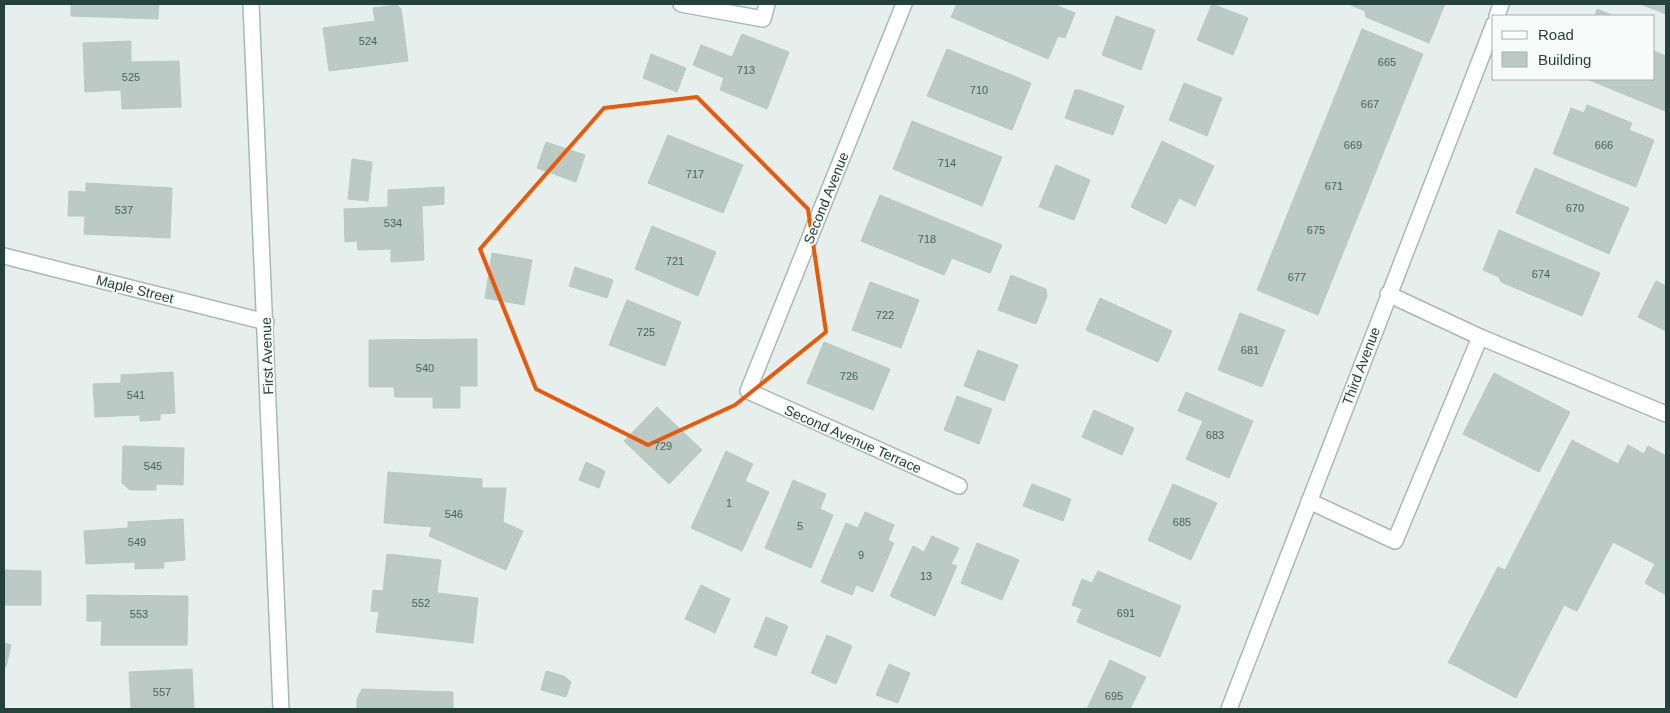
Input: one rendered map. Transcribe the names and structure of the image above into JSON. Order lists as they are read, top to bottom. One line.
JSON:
{"streets":{"street":["Second Avenue","Maple Street","First Avenue","Third Avenue","Second Avenue Terrace"]},"crossings":[["Second Avenue","Second Avenue Terrace"],["Maple Street","First Avenue"]],"house_numbers":["524","665","713","525","710","667","669","666","714","717","671","670","537","534","675","718","721","674","677","722","725","681","540","726","541","683","729","545","1","546","685","5","549","9","13","552","691","553","557","695"],"legend":["Road","Building"]}
